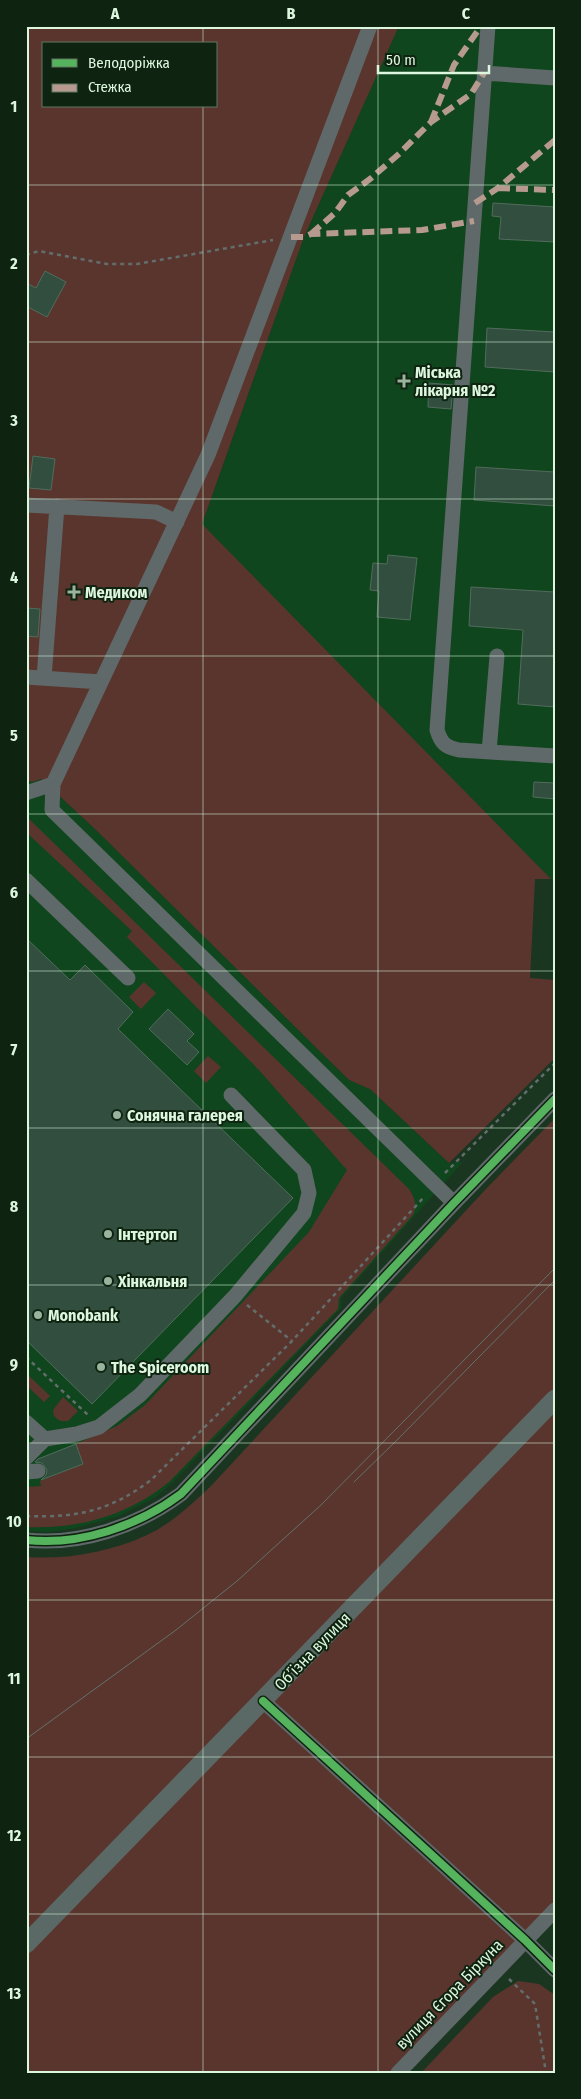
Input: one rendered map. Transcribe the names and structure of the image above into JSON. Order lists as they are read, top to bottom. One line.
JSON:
{"streets":{"main road":["Обʼїзна вулиця"],"street":["вулиця Єгора Біркуна"]},"places":{"health":["Міська лікарня №2","Медиком"],"other":["Сонячна галерея","Інтертоп","Хінкальня","Monobank","The Spiceroom"]},"legend":["Велодоріжка","Стежка"],"scale_bar":"50 m","grid":{"columns":["A","B","C"],"rows":["1","2","3","4","5","6","7","8","9","10","11","12","13"]}}
